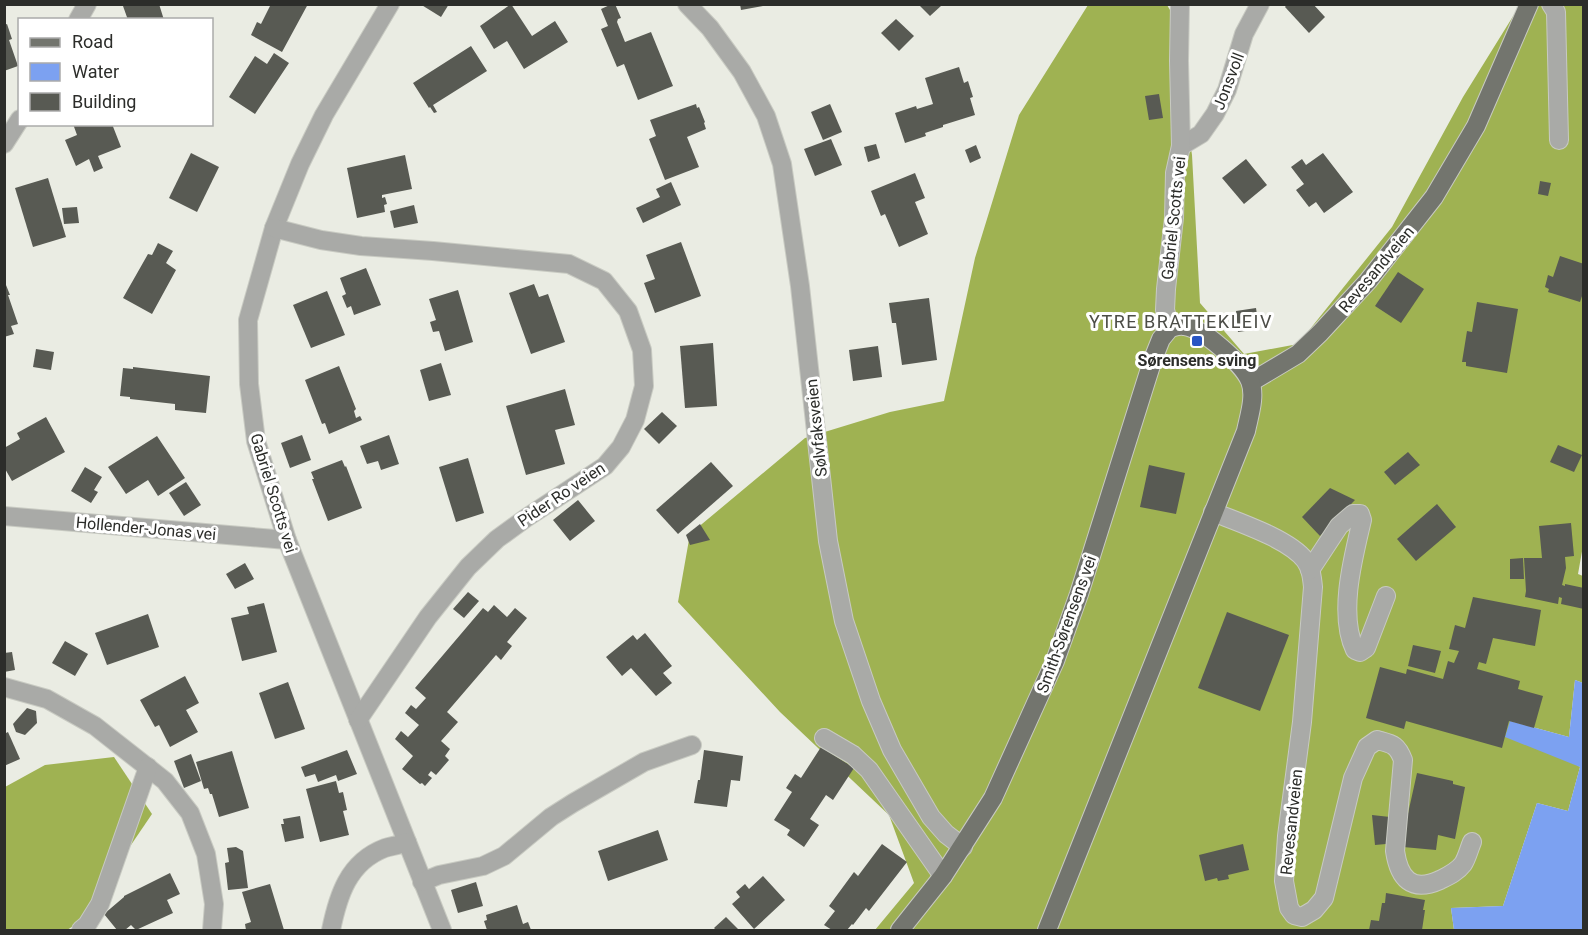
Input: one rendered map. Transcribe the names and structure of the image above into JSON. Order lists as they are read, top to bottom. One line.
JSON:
{"streets":{"main road":["Revesandveien","Smith-Sørensens vei"],"street":["Jonsvoll","Gabriel Scotts vei","Sølvfaksveien","Pider Ro veien","Hollender-Jonas vei"]},"crossings":[["Jonsvoll","Gabriel Scotts vei"],["Gabriel Scotts vei","Pider Ro veien"],["Gabriel Scotts vei","Hollender-Jonas vei"],["Gabriel Scotts vei","Smith-Sørensens vei"],["Sølvfaksveien","Smith-Sørensens vei"]],"districts":["YTRE BRATTEKLEIV"],"places":{"transit":["Sørensens sving"]},"legend":["Road","Water","Building"]}
